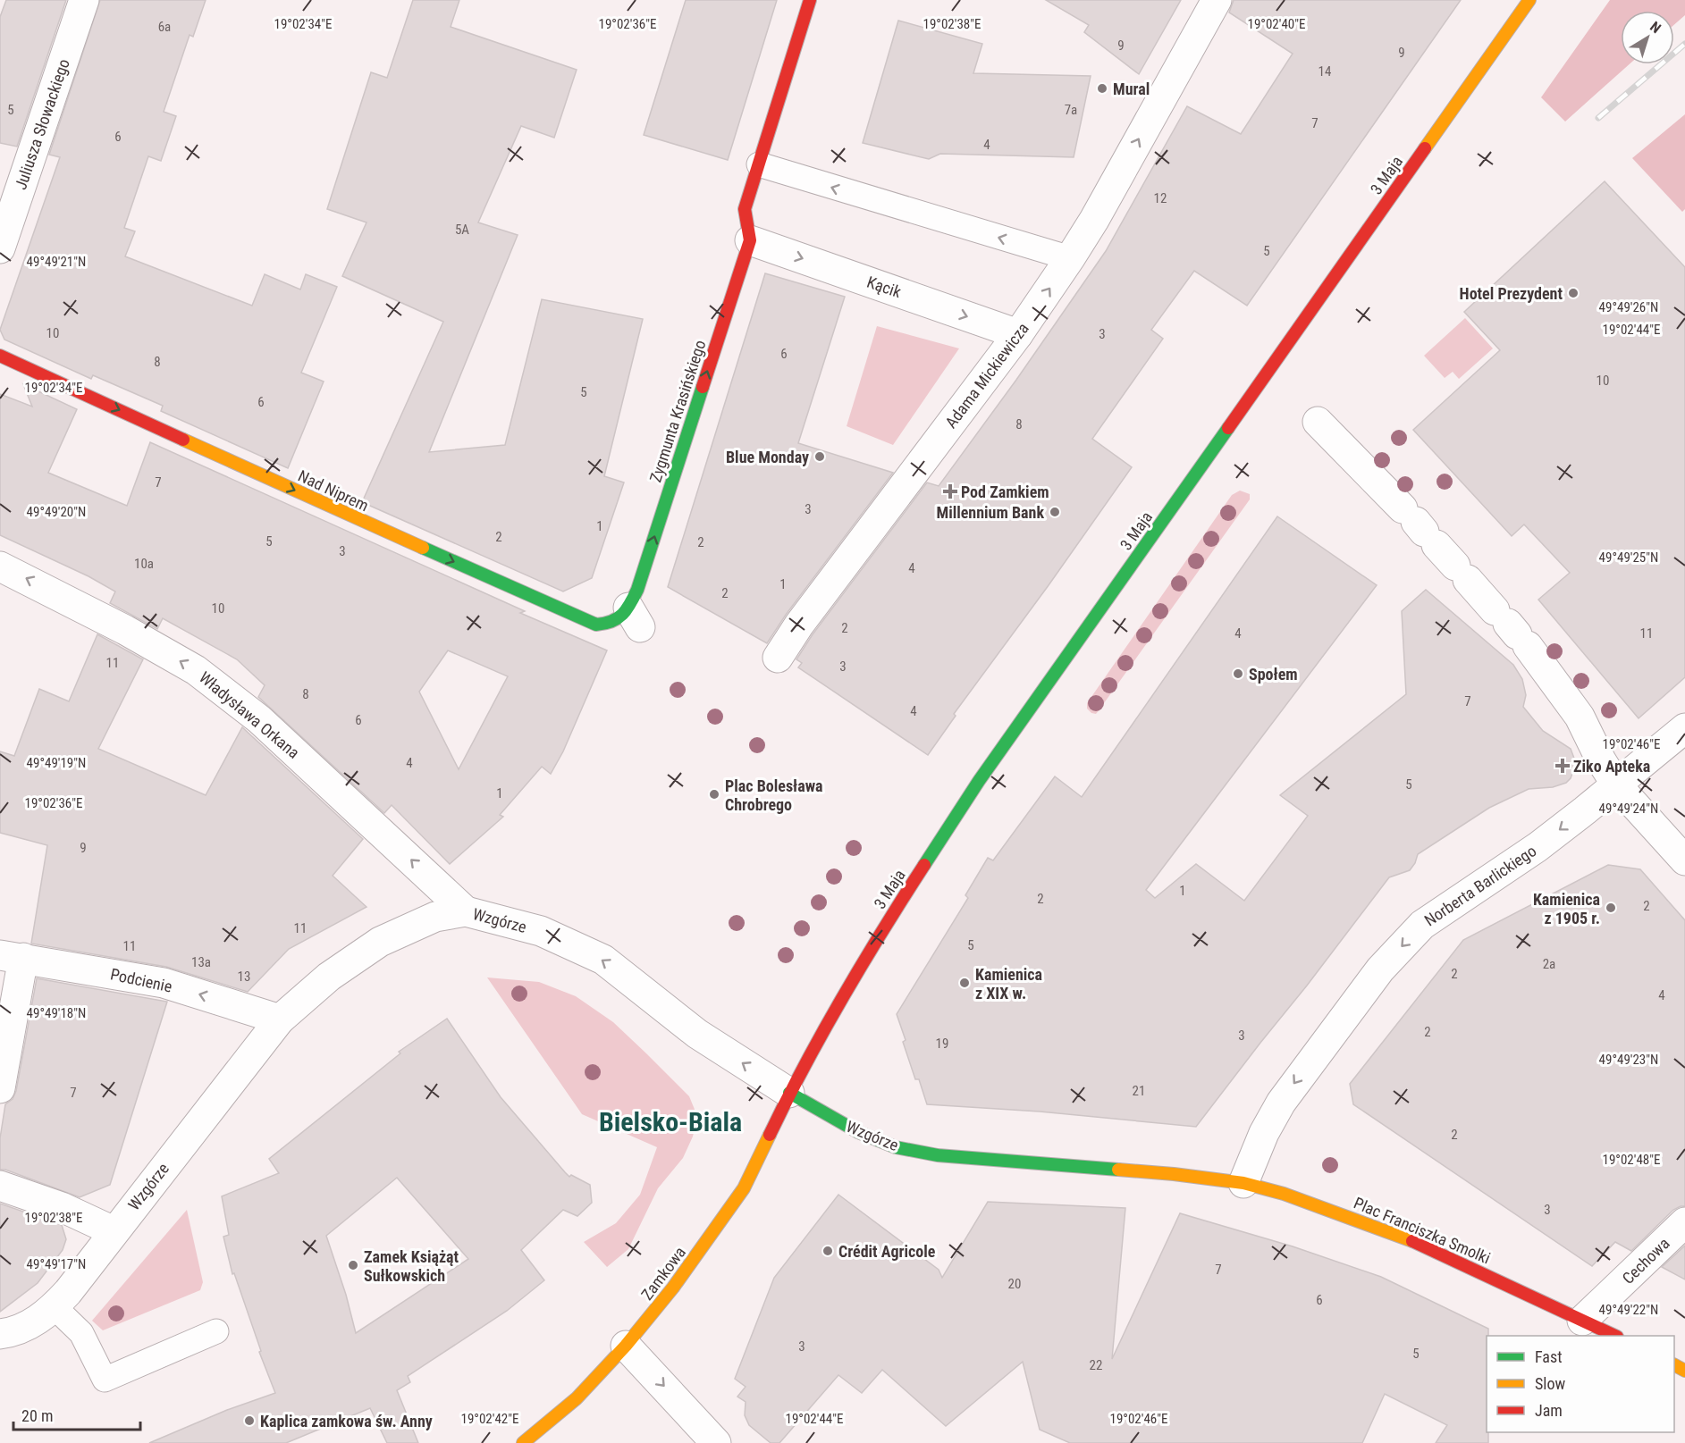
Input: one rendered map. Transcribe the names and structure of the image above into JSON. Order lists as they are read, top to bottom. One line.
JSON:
{"streets":{"street":["Juliusza Słowackiego","3 Maja","Kącik","Adama Mickiewicza","Zygmunta Krasińskiego","Nad Niprem","Władysława Orkana","Norberta Barlickiego","Wzgórze","Podcienie","Plac Franciszka Smolki","Cechowa","Zamkowa"]},"crossings":[["3 Maja","Wzgórze"],["3 Maja","Zamkowa"],["Kącik","Adama Mickiewicza"],["Kącik","Zygmunta Krasińskiego"],["Zygmunta Krasińskiego","Nad Niprem"],["Władysława Orkana","Wzgórze"],["Norberta Barlickiego","Wzgórze"],["Norberta Barlickiego","Plac Franciszka Smolki"],["Wzgórze","Podcienie"],["Wzgórze","Plac Franciszka Smolki"],["Wzgórze","Zamkowa"],["Plac Franciszka Smolki","Cechowa"]],"one_way":["Kącik","Adama Mickiewicza","Zygmunta Krasińskiego","Nad Niprem","Władysława Orkana","Norberta Barlickiego"],"districts":["Bielsko-Biala"],"places":{"other":["Mural","Hotel Prezydent","Blue Monday","Millennium Bank","Społem","Plac Bolesława Chrobrego","Kamienica z 1905 r.","Kamienica z XIX w.","Crédit Agricole","Zamek Książąt Sułkowskich","Kaplica zamkowa św. Anny"],"health":["Pod Zamkiem","Ziko Apteka"]},"house_numbers":["6a","9","9","14","5","7a","7","6","4","12","5A","5","10","3","6","8","10","5","6","8","7","3","1","2","5","2","3","10a","4","1","2","10","2","4","11","11","3","8","7","4","6","4","5","1","9","1","2","2","11","5","11","13a","2a","2","13","4","2","3","19","21","7","2","3","7","20","6","3","5","22"],"legend":["Fast","Slow","Jam"],"scale_bar":"20 m","north":"top right","coordinates":["19°02'34\"E","19°02'36\"E","19°02'38\"E","19°02'40\"E","49°49'21\"N","49°49'26\"N","19°02'44\"E","49°49'20\"N","49°49'25\"N","19°02'46\"E","49°49'19\"N","49°49'24\"N","49°49'18\"N","49°49'23\"N","19°02'48\"E","49°49'17\"N","49°49'22\"N","19°02'42\"E"]}
